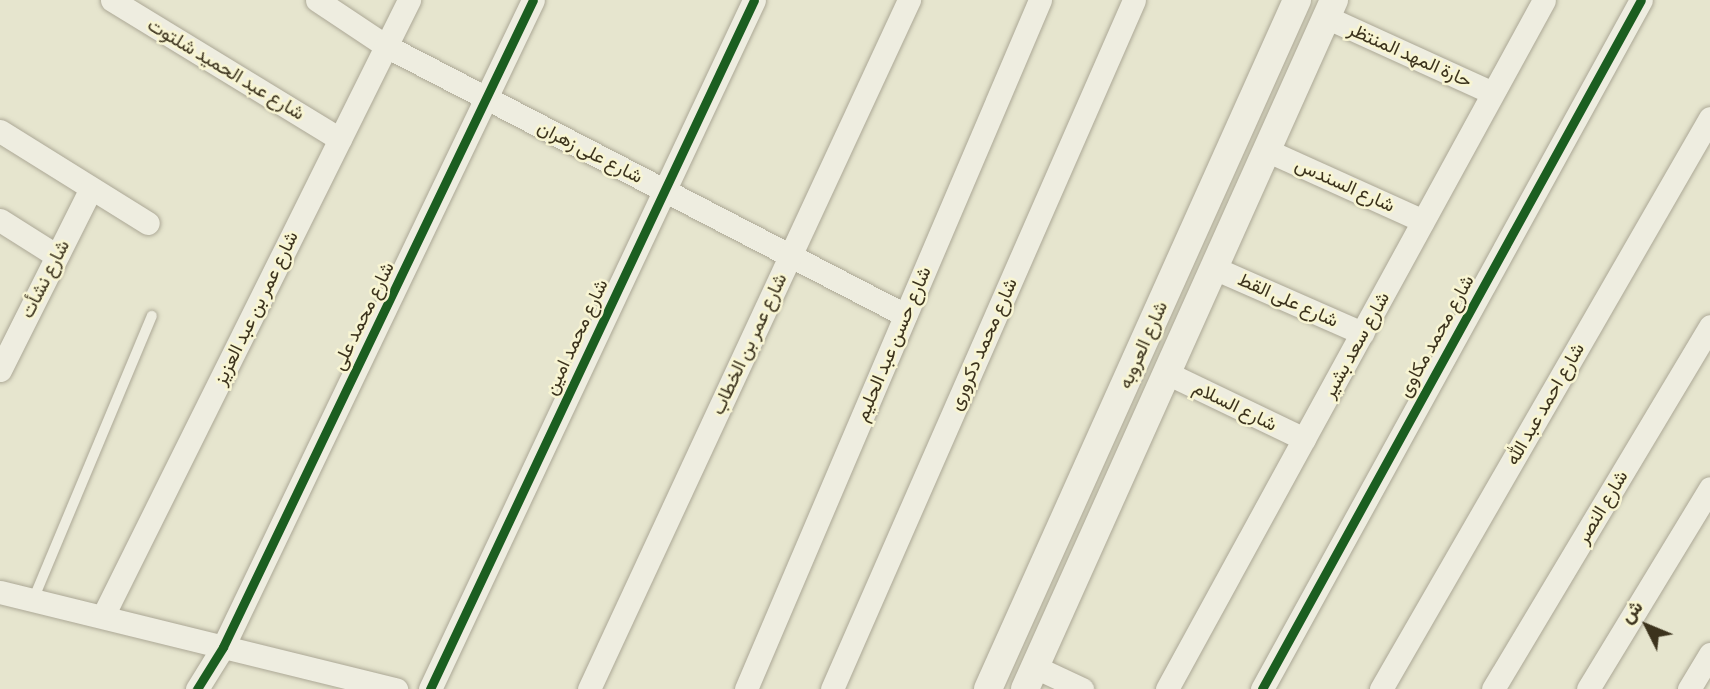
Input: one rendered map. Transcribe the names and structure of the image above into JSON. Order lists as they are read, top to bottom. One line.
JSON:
{"streets":{"street":["حارة المهد المنتظر","شارع عبد الحميد شلتوت","شارع على زهران","شارع السندس","شارع نشأت","شارع على القط","شارع عمر بن عبد العزيز","شارع محمد على","شارع محمد مكاوى","شارع محمد امين","شارع عمر بن الخطاب","شارع حسن عبد الحليم","شارع محمد دكرورى","شارع العروبه","شارع سعد بشير","شارع احمد عبد الله","شارع السلام","شارع النصر"]},"crossings":[["حارة المهد المنتظر","شارع العروبه"],["حارة المهد المنتظر","شارع سعد بشير"],["شارع عبد الحميد شلتوت","شارع عمر بن عبد العزيز"],["شارع على زهران","شارع عمر بن عبد العزيز"],["شارع على زهران","شارع محمد على"],["شارع على زهران","شارع محمد امين"],["شارع على زهران","شارع عمر بن الخطاب"],["شارع على زهران","شارع حسن عبد الحليم"],["شارع السندس","شارع العروبه"],["شارع السندس","شارع سعد بشير"],["شارع على القط","شارع العروبه"],["شارع على القط","شارع سعد بشير"],["شارع العروبه","شارع السلام"],["شارع سعد بشير","شارع السلام"]],"north":"top left"}
